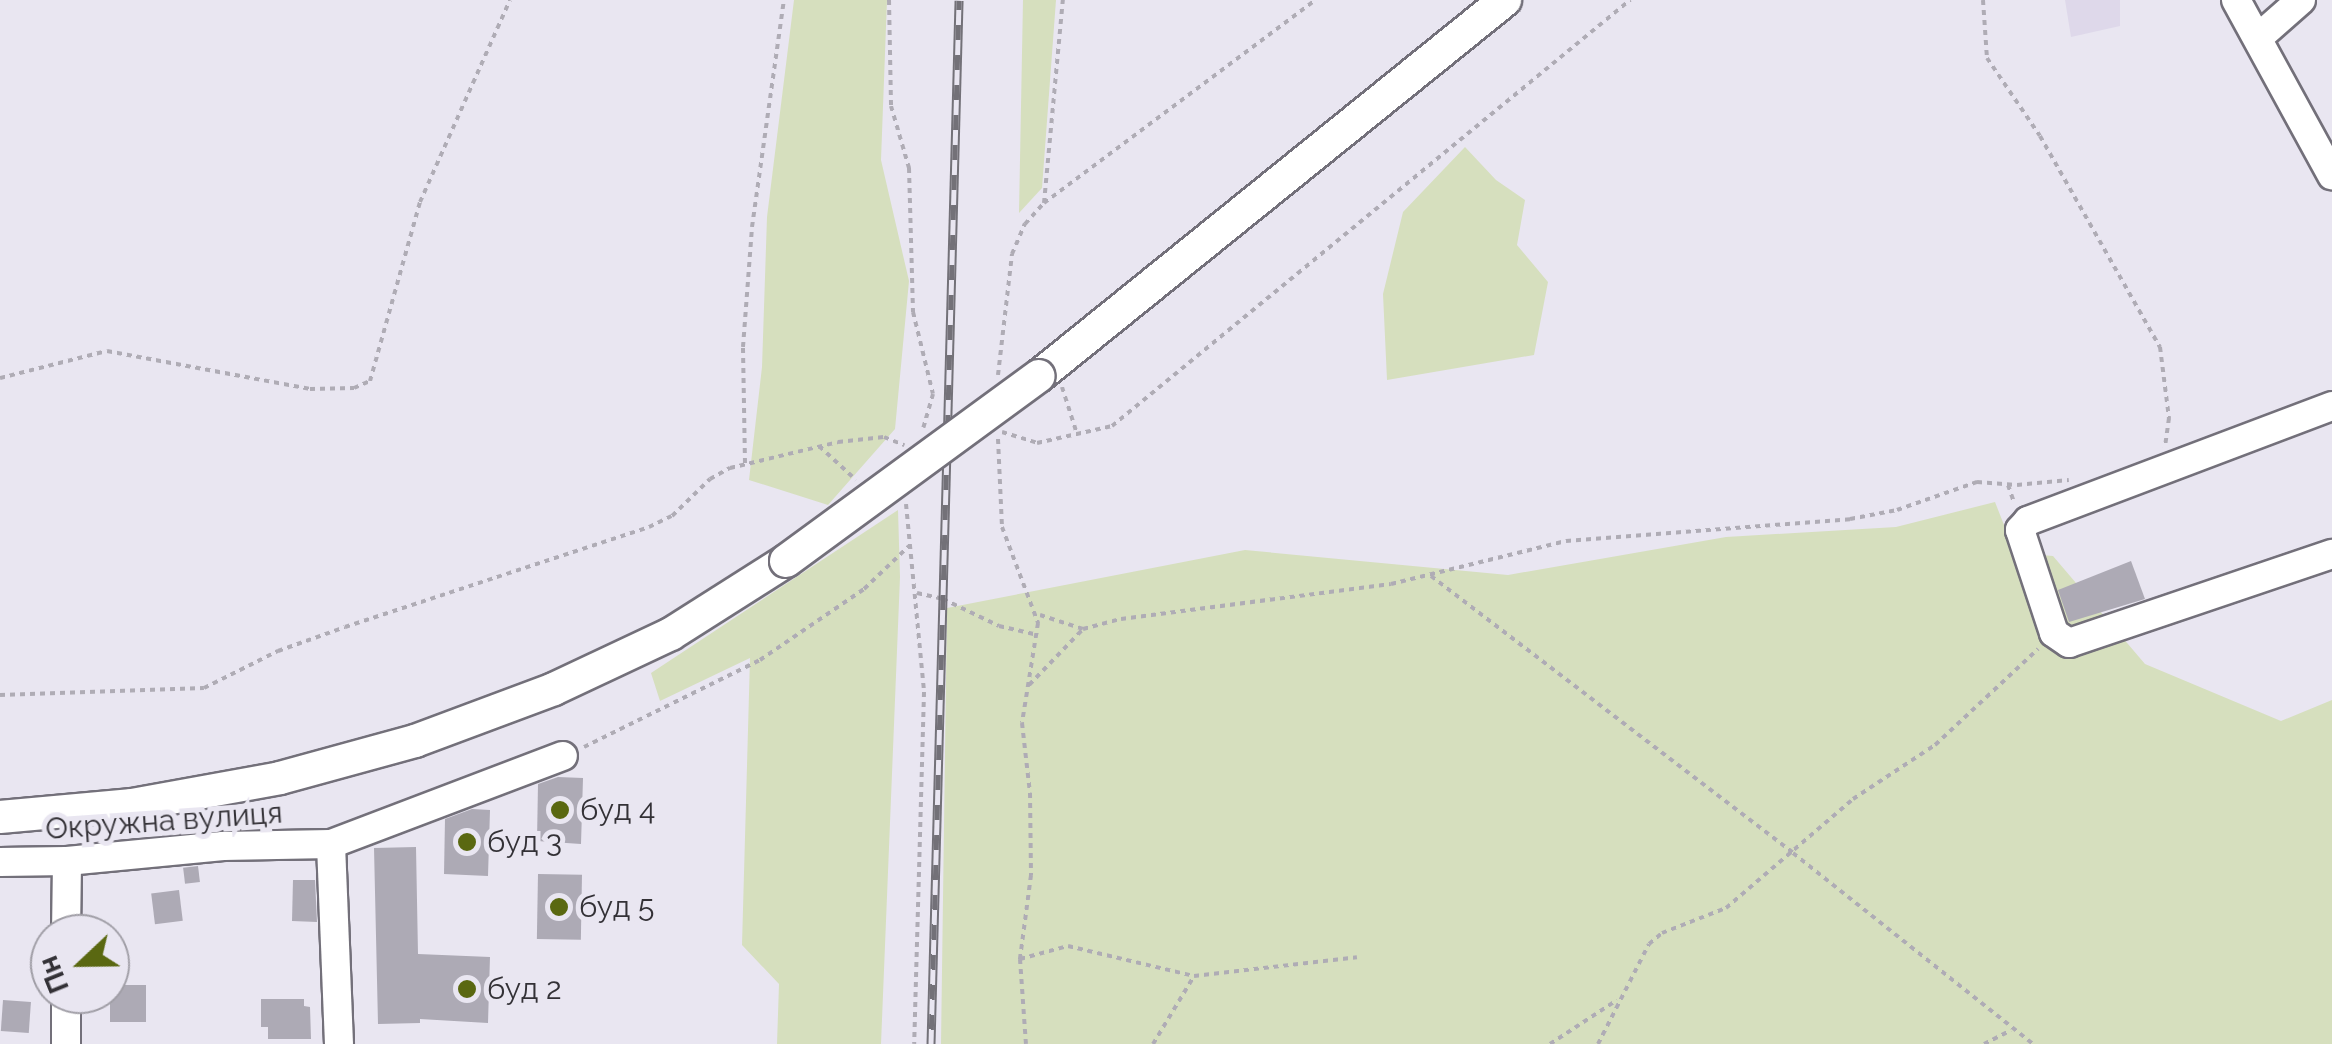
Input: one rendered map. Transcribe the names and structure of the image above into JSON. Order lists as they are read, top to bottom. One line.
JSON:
{"streets":{"street":["Окружна вулиця"]},"places":["буд 4","буд 3","буд 5","буд 2"],"north":"left"}
